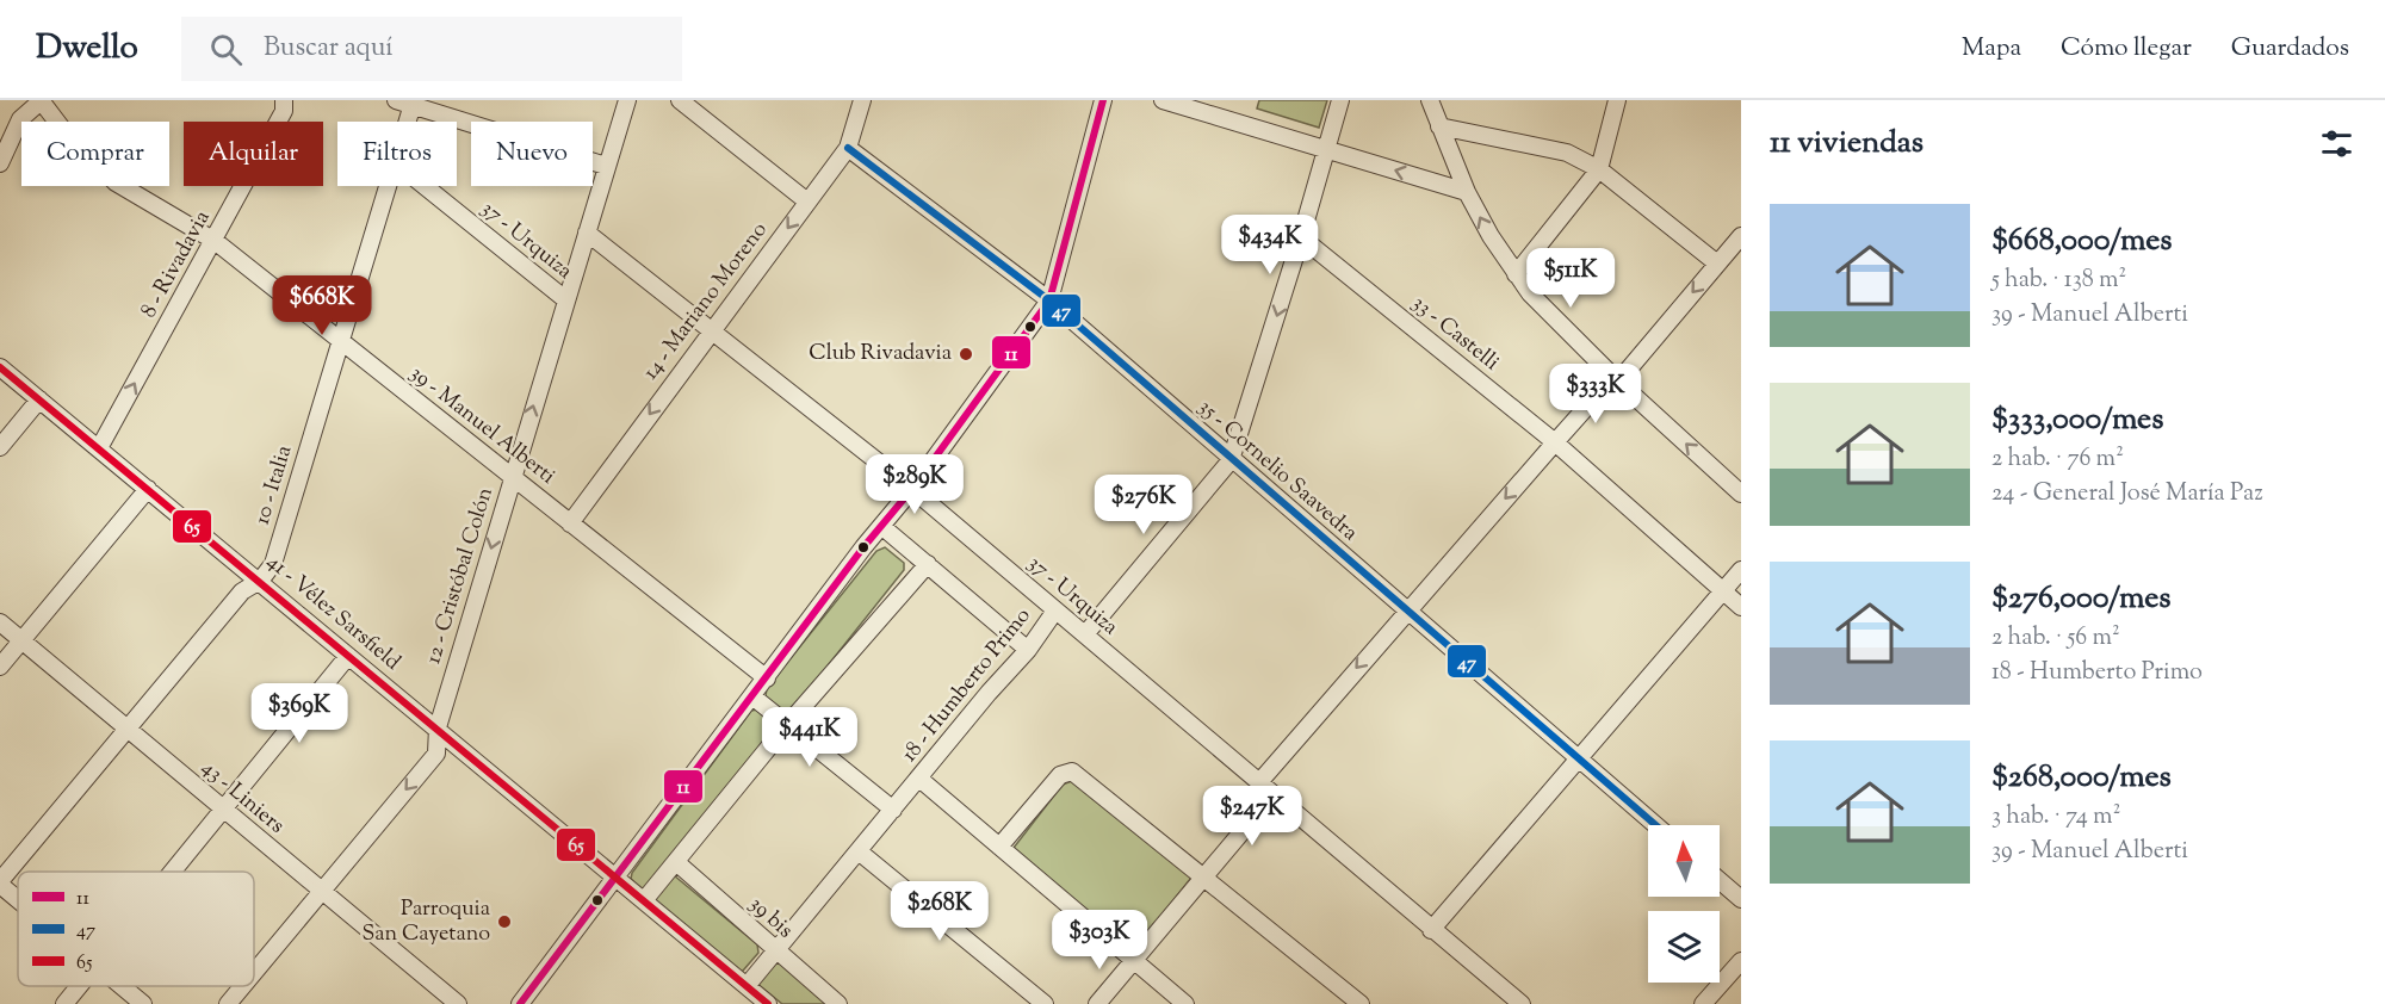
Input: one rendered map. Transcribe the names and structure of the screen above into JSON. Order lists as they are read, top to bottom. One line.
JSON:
{"streets":{"street":["37 - Urquiza","8 - Rivadavia","14 - Mariano Moreno","33 - Castelli","39 - Manuel Alberti","35 - Cornelio Saavedra","10 - Italia","12 - Cristóbal Colón","41 - Vélez Sarsfield","18 - Humberto Primo","43 - Liniers","39 bis"]},"crossings":[["37 - Urquiza","14 - Mariano Moreno"],["37 - Urquiza","12 - Cristóbal Colón"],["37 - Urquiza","18 - Humberto Primo"],["8 - Rivadavia","39 - Manuel Alberti"],["8 - Rivadavia","41 - Vélez Sarsfield"],["14 - Mariano Moreno","39 - Manuel Alberti"],["14 - Mariano Moreno","35 - Cornelio Saavedra"],["39 - Manuel Alberti","10 - Italia"],["39 - Manuel Alberti","12 - Cristóbal Colón"],["10 - Italia","41 - Vélez Sarsfield"],["10 - Italia","43 - Liniers"],["12 - Cristóbal Colón","41 - Vélez Sarsfield"],["12 - Cristóbal Colón","43 - Liniers"],["41 - Vélez Sarsfield","18 - Humberto Primo"],["18 - Humberto Primo","39 bis"]],"one_way":["8 - Rivadavia","14 - Mariano Moreno"],"places":["Club Rivadavia","Parroquia San Cayetano"],"lines":["transit line 11","transit line 47","transit line 65"],"legend":["11","47","65"],"north":"top","page":{"header":"Dwello","search":"Buscar aquí","nav":["Mapa","Cómo llegar","Guardados"],"heading":"11 viviendas","chip":["Comprar","Alquilar","Filtros","Nuevo"],"list":[{"name":"$668,000/mes","note":"5 hab. · 138 m² · 39 - Manuel Alberti"},{"name":"$333,000/mes","note":"2 hab. · 76 m² · 24 - General José María Paz"},{"name":"$276,000/mes","note":"2 hab. · 56 m² · 18 - Humberto Primo"},{"name":"$268,000/mes","note":"3 hab. · 74 m² · 39 - Manuel Alberti"}],"price":["$434K","$511K","$668K","$333K","$289K","$276K","$369K","$441K","$247K","$268K","$303K"]}}
